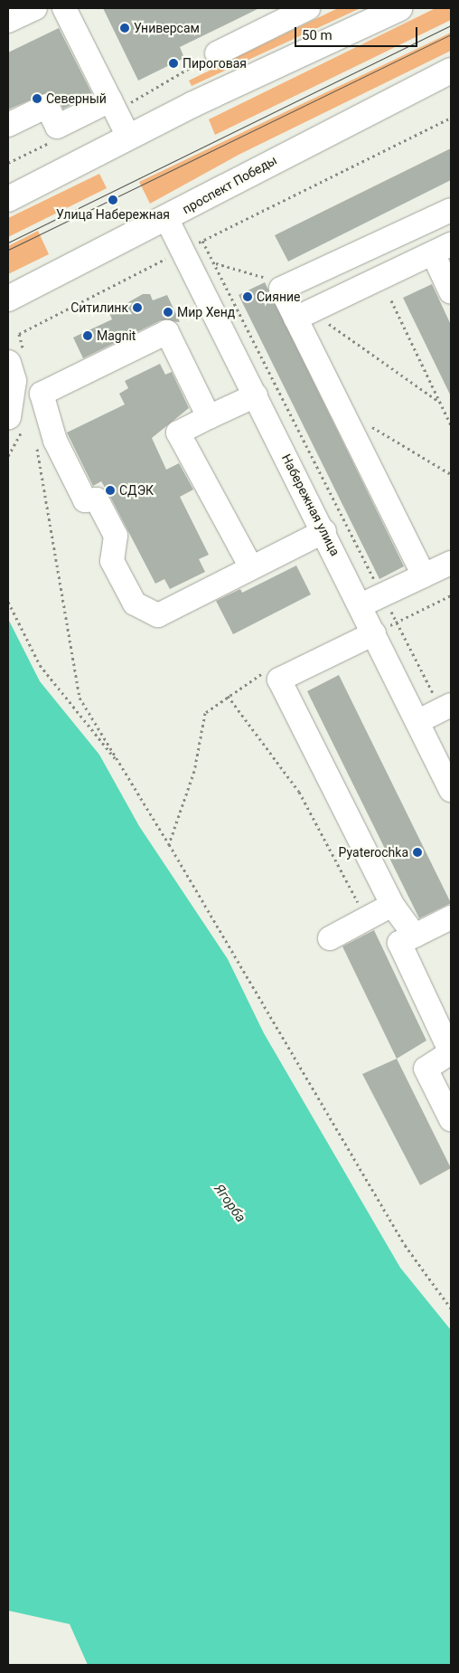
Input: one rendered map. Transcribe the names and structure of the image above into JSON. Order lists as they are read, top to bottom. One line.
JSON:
{"streets":{"main road":["проспект Победы"],"street":["Набережная улица"]},"crossings":[["проспект Победы","Набережная улица"]],"water":["Ягорба"],"places":["Универсам","Пироговая","Северный","Улица Набережная","Сияние","Ситилинк","Мир Хенд","Magnit","СДЭК","Pyaterochka"],"scale_bar":"50 m"}
